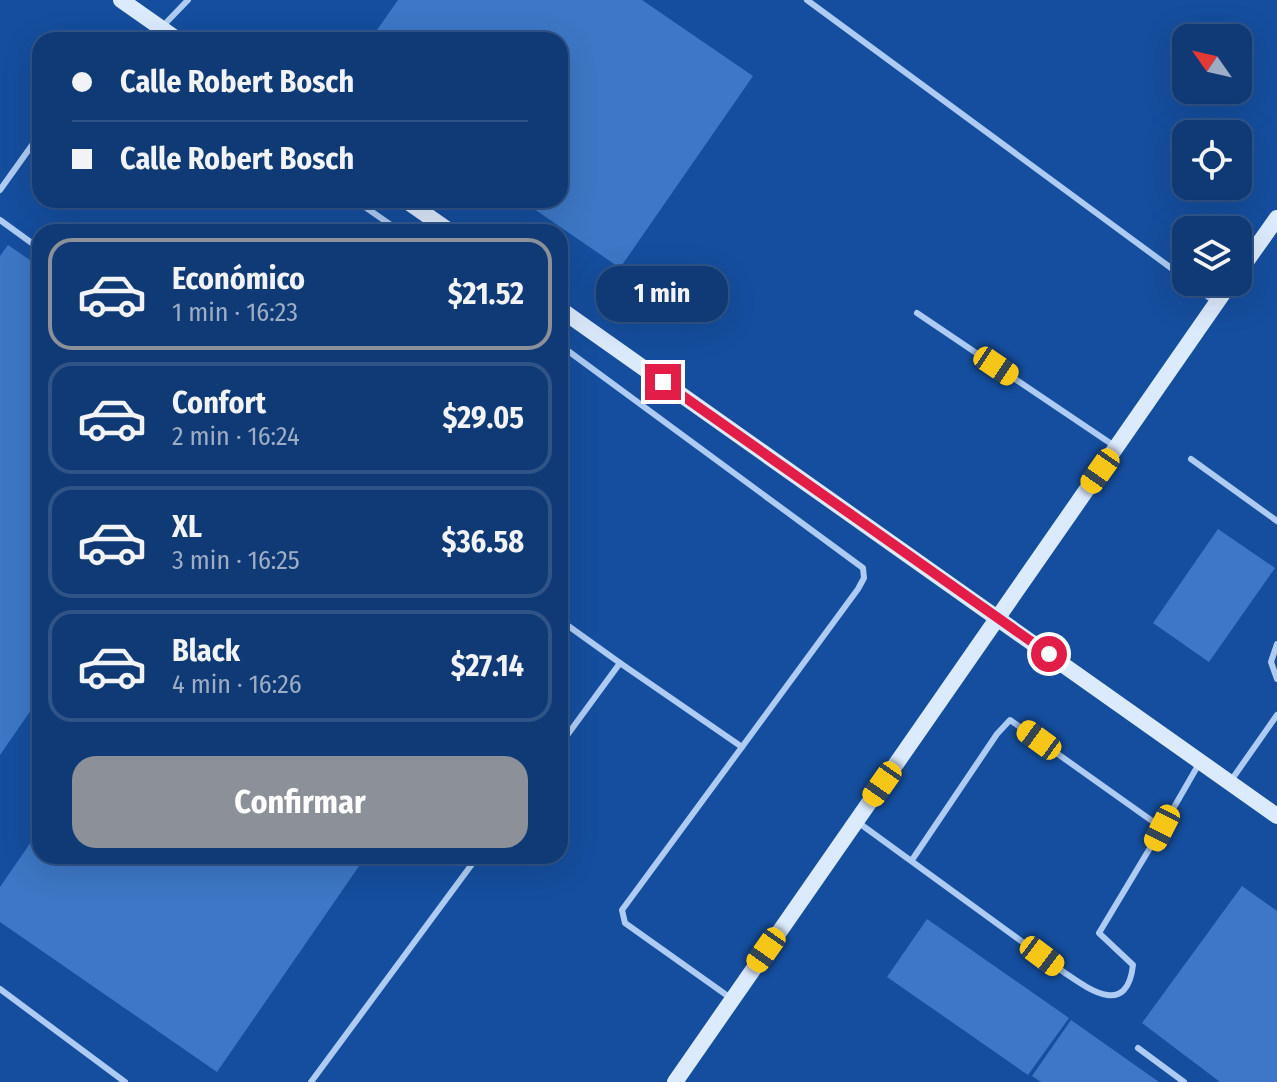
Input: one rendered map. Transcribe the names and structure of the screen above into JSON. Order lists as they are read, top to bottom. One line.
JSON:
{"north":"top left","page":{"banner":["Calle Robert Bosch","Calle Robert Bosch"],"list":[{"name":"Económico","note":"1 min · 16:23","value":"$21.52"},{"name":"Confort","note":"2 min · 16:24","value":"$29.05"},{"name":"XL","note":"3 min · 16:25","value":"$36.58"},{"name":"Black","note":"4 min · 16:26","value":"$27.14"}],"bubble":"1 min","buttons":"Confirmar"}}
